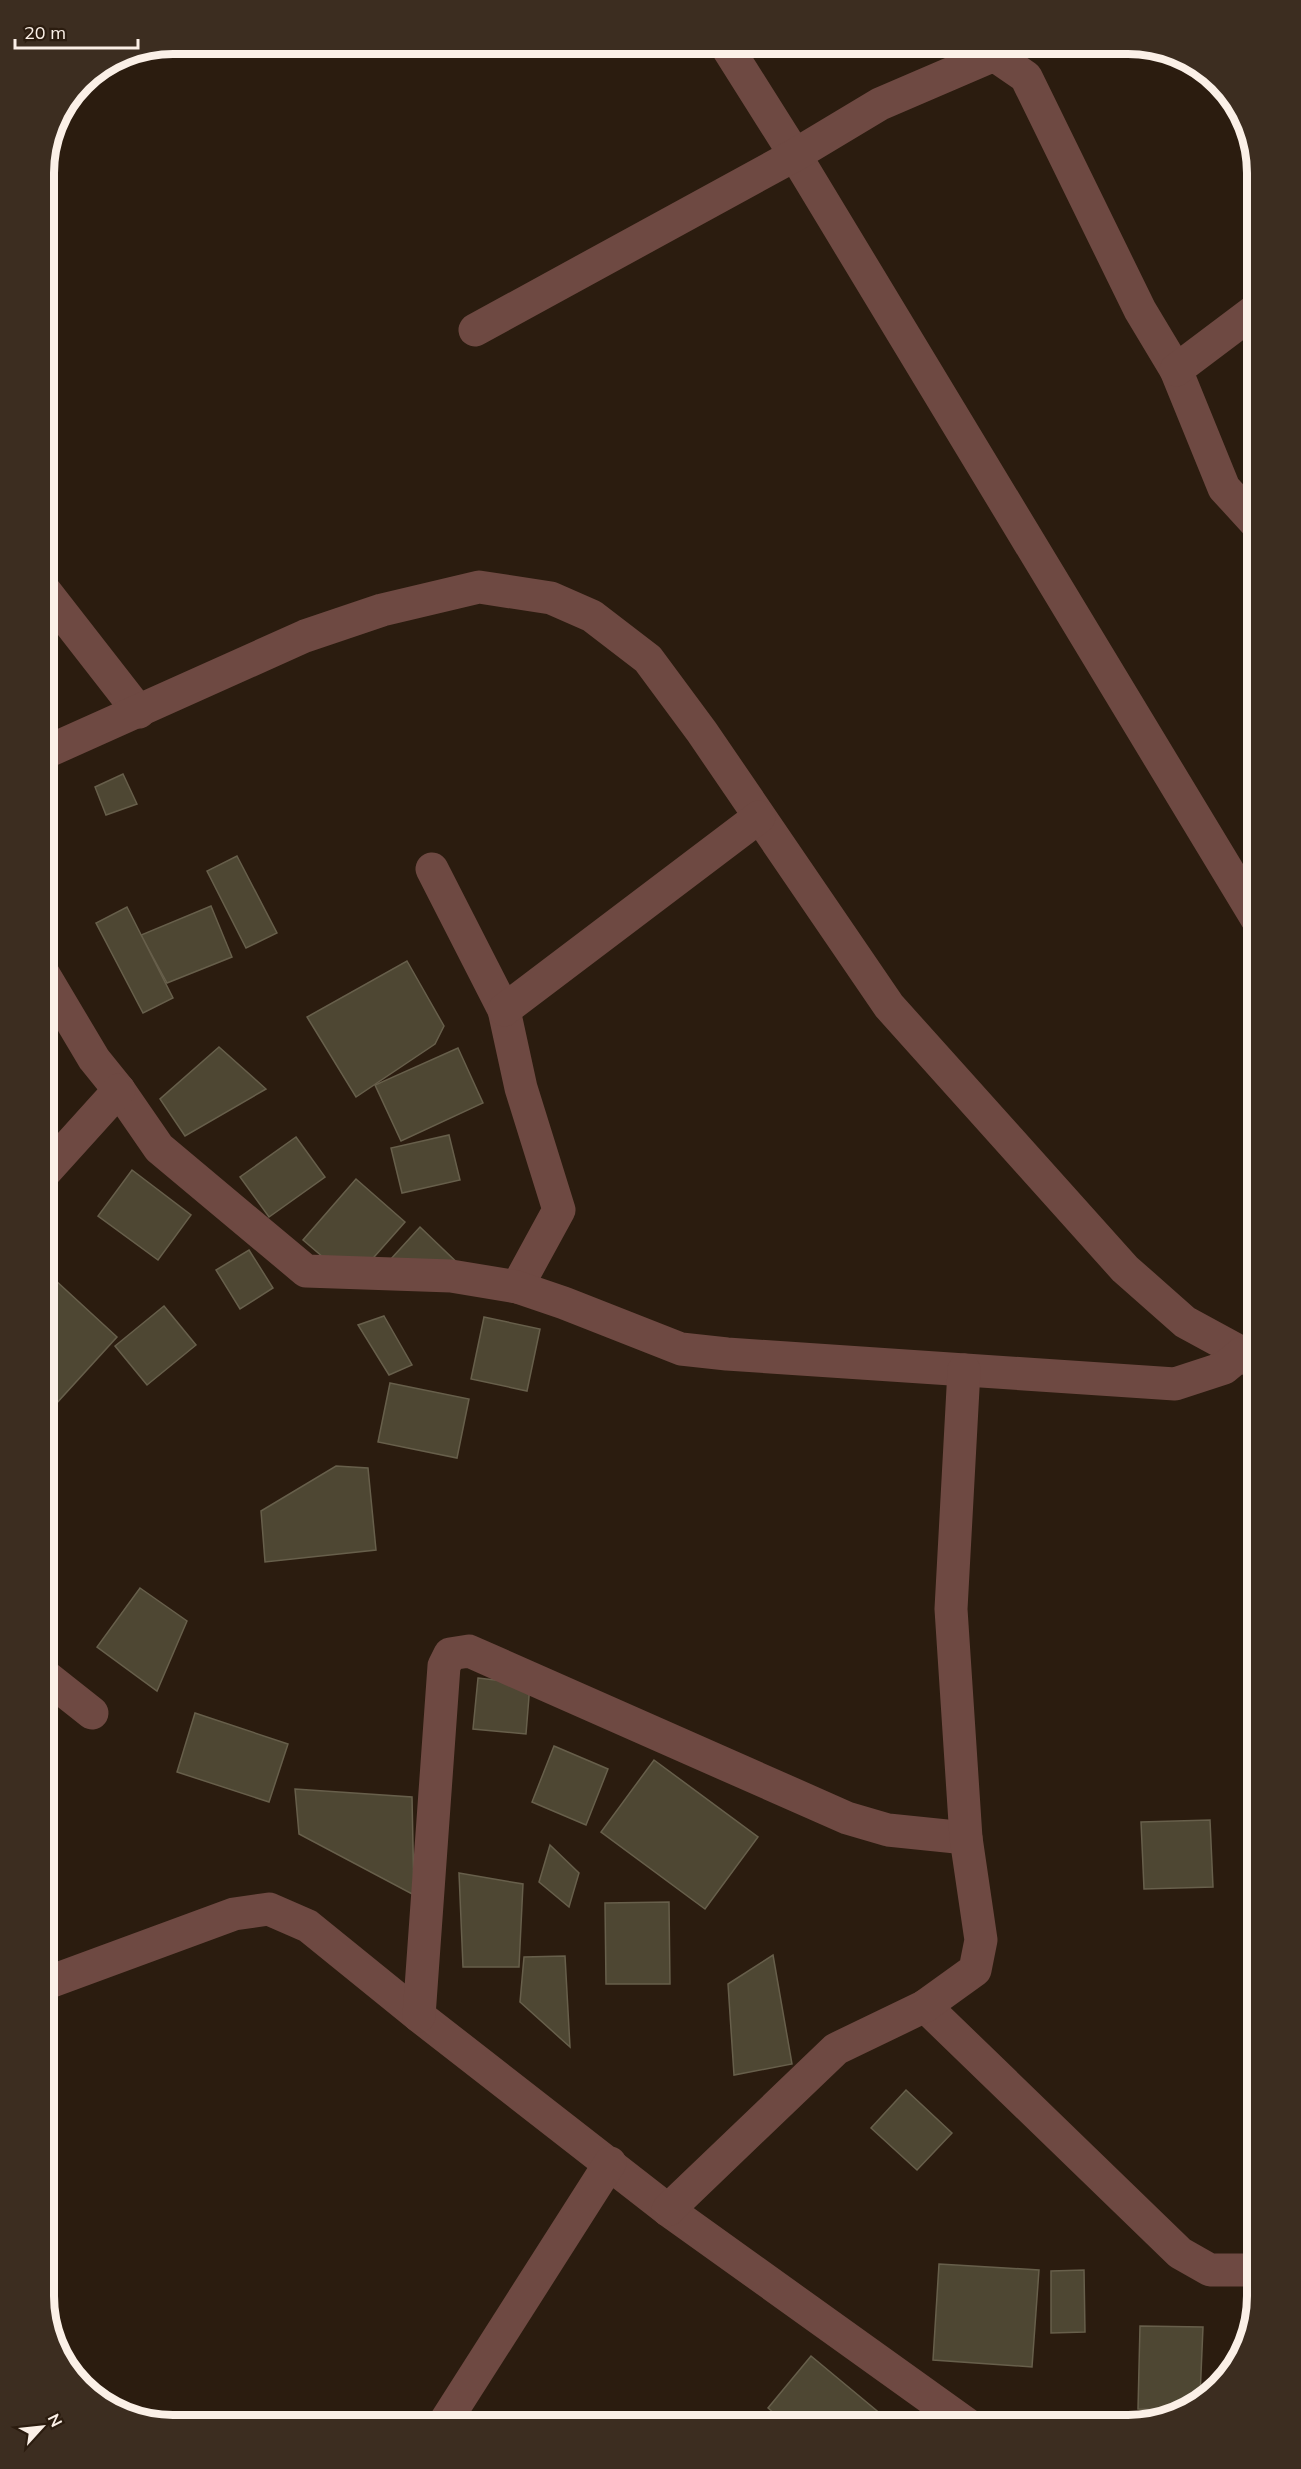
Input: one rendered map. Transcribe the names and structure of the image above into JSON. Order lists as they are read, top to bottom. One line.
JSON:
{"scale_bar":"20 m","north":"top right"}
